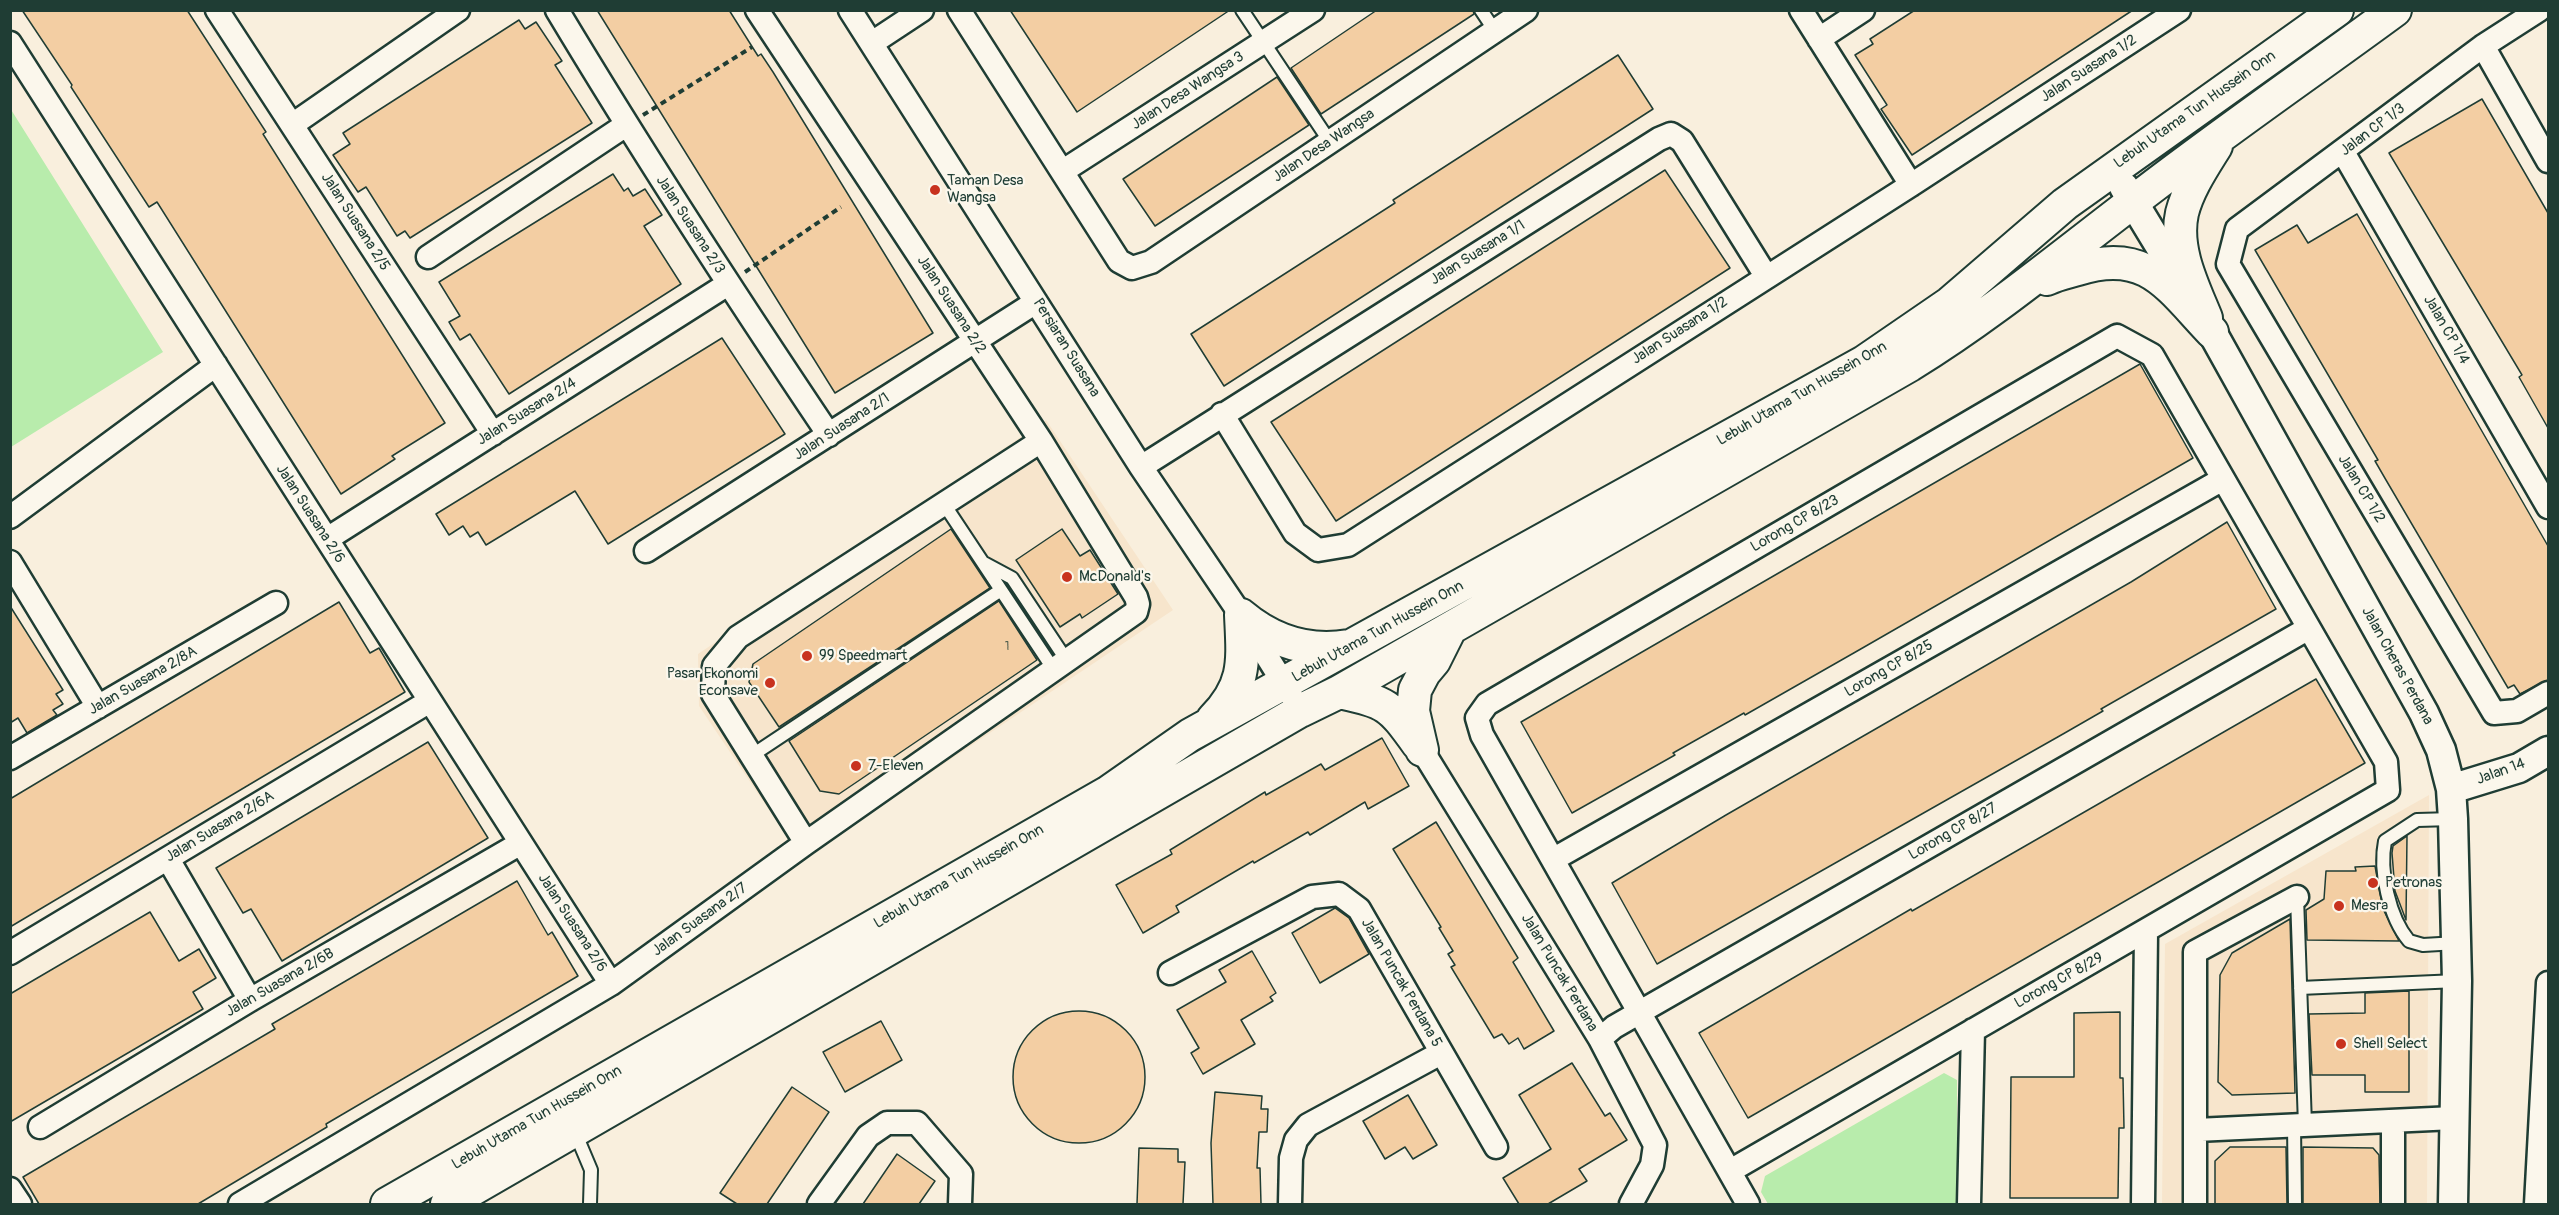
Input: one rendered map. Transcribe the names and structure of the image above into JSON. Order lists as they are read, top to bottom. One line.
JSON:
{"streets":{"main road":["Lebuh Utama Tun Hussein Onn"],"street":["Jalan Suasana 1/2","Jalan Desa Wangsa 3","Jalan CP 1/3","Jalan Desa Wangsa","Jalan Suasana 2/5","Jalan Suasana 2/3","Jalan Suasana 1/1","Jalan Suasana 2/2","Jalan CP 1/4","Persiaran Suasana","Jalan Suasana 2/4","Jalan Suasana 2/1","Jalan CP 1/2","Jalan Suasana 2/6","Lorong CP 8/23","Jalan Cheras Perdana","Lorong CP 8/25","Jalan Suasana 2/8A","Jalan 14","Jalan Suasana 2/6A","Lorong CP 8/27","Jalan Suasana 2/7","Jalan Puncak Perdana","Lorong CP 8/29","Jalan Suasana 2/6B","Jalan Puncak Perdana 5"]},"crossings":[["Jalan Suasana 1/2","Jalan Suasana 1/1"],["Jalan Desa Wangsa 3","Jalan Desa Wangsa"],["Lebuh Utama Tun Hussein Onn","Persiaran Suasana"],["Lebuh Utama Tun Hussein Onn","Jalan Cheras Perdana"],["Jalan CP 1/3","Jalan CP 1/4"],["Jalan CP 1/3","Jalan CP 1/2"],["Jalan Suasana 2/5","Jalan Suasana 2/4"],["Jalan Suasana 2/3","Jalan Suasana 2/4"],["Jalan Suasana 2/3","Jalan Suasana 2/1"],["Jalan Suasana 1/1","Persiaran Suasana"],["Jalan Suasana 2/2","Jalan Suasana 2/1"],["Jalan Suasana 2/2","Jalan Suasana 2/7"],["Persiaran Suasana","Jalan Suasana 2/1"],["Jalan Suasana 2/4","Jalan Suasana 2/6"],["Jalan Suasana 2/6","Jalan Suasana 2/6A"],["Jalan Suasana 2/6","Jalan Suasana 2/7"],["Jalan Suasana 2/6","Jalan Suasana 2/6B"],["Lorong CP 8/23","Lorong CP 8/25"],["Jalan Cheras Perdana","Jalan 14"],["Lorong CP 8/27","Jalan Puncak Perdana"],["Lorong CP 8/27","Lorong CP 8/29"]],"places":["Taman Desa Wangsa","McDonald's","99 Speedmart","Pasar Ekonomi Econsave","7-Eleven","Petronas","Mesra","Shell Select"],"house_numbers":["1"]}
